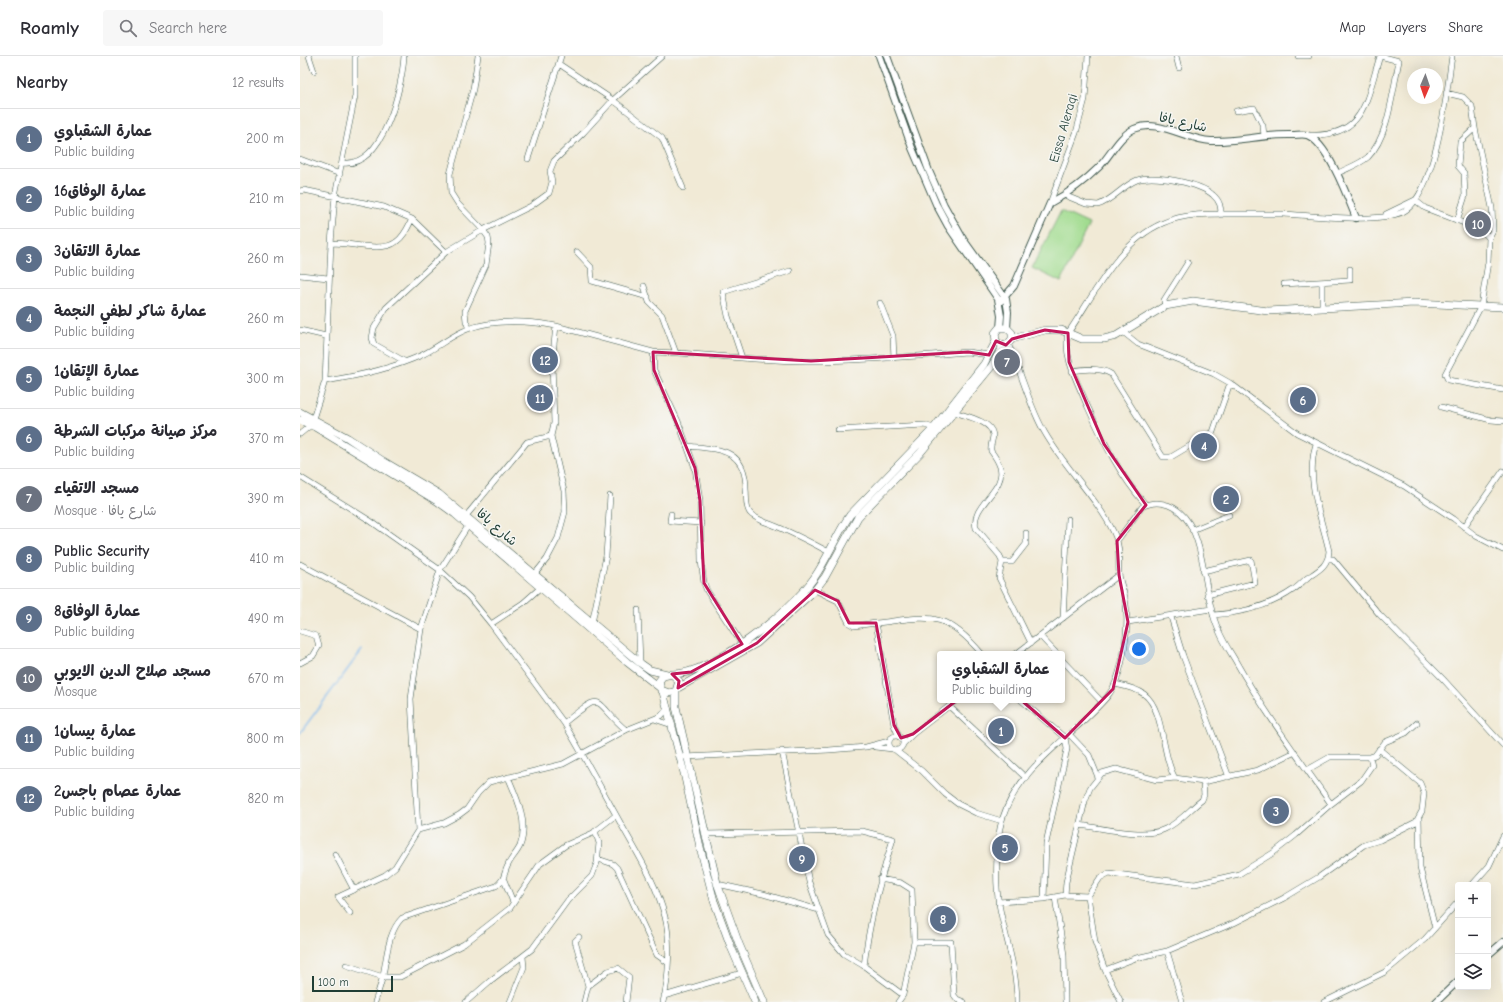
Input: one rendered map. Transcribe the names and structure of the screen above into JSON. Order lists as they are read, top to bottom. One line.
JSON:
{"streets":{"main road":["شارع يافا"],"street":["Eissa Aleraqi"]},"crossings":[["شارع يافا","Eissa Aleraqi"]],"scale_bar":"100 m","north":"bottom","page":{"header":"Roamly","search":"Search here","nav":["Map","Layers","Share"],"heading":["Nearby","12 results"],"list":[{"mark":"1","name":"عمارة الشقباوي","note":"Public building","value":"200 m"},{"mark":"2","name":"عمارة الوفاق16","note":"Public building","value":"210 m"},{"mark":"3","name":"عمارة الاتقان3","note":"Public building","value":"260 m"},{"mark":"4","name":"عمارة شاكر لطفي النجمة","note":"Public building","value":"260 m"},{"mark":"5","name":"عمارة الإتقان1","note":"Public building","value":"300 m"},{"mark":"6","name":"مركز صيانة مركبات الشرطة","note":"Public building","value":"370 m"},{"mark":"7","name":"مسجد الاتقياء","note":"Mosque · شارع يافا","value":"390 m"},{"mark":"8","name":"Public Security","note":"Public building","value":"410 m"},{"mark":"9","name":"عمارة الوفاق8","note":"Public building","value":"490 m"},{"mark":"10","name":"مسجد صلاح الدين الايوبي","note":"Mosque","value":"670 m"},{"mark":"11","name":"عمارة بيسان1","note":"Public building","value":"800 m"},{"mark":"12","name":"عمارة عصام باجس2","note":"Public building","value":"820 m"}],"pins":["10","12","7","11","6","4","2","1","3","5","9","8"],"popup":["عمارة الشقباوي","Public building"],"map_buttons":["+","−"],"scale":"100 m"}}
